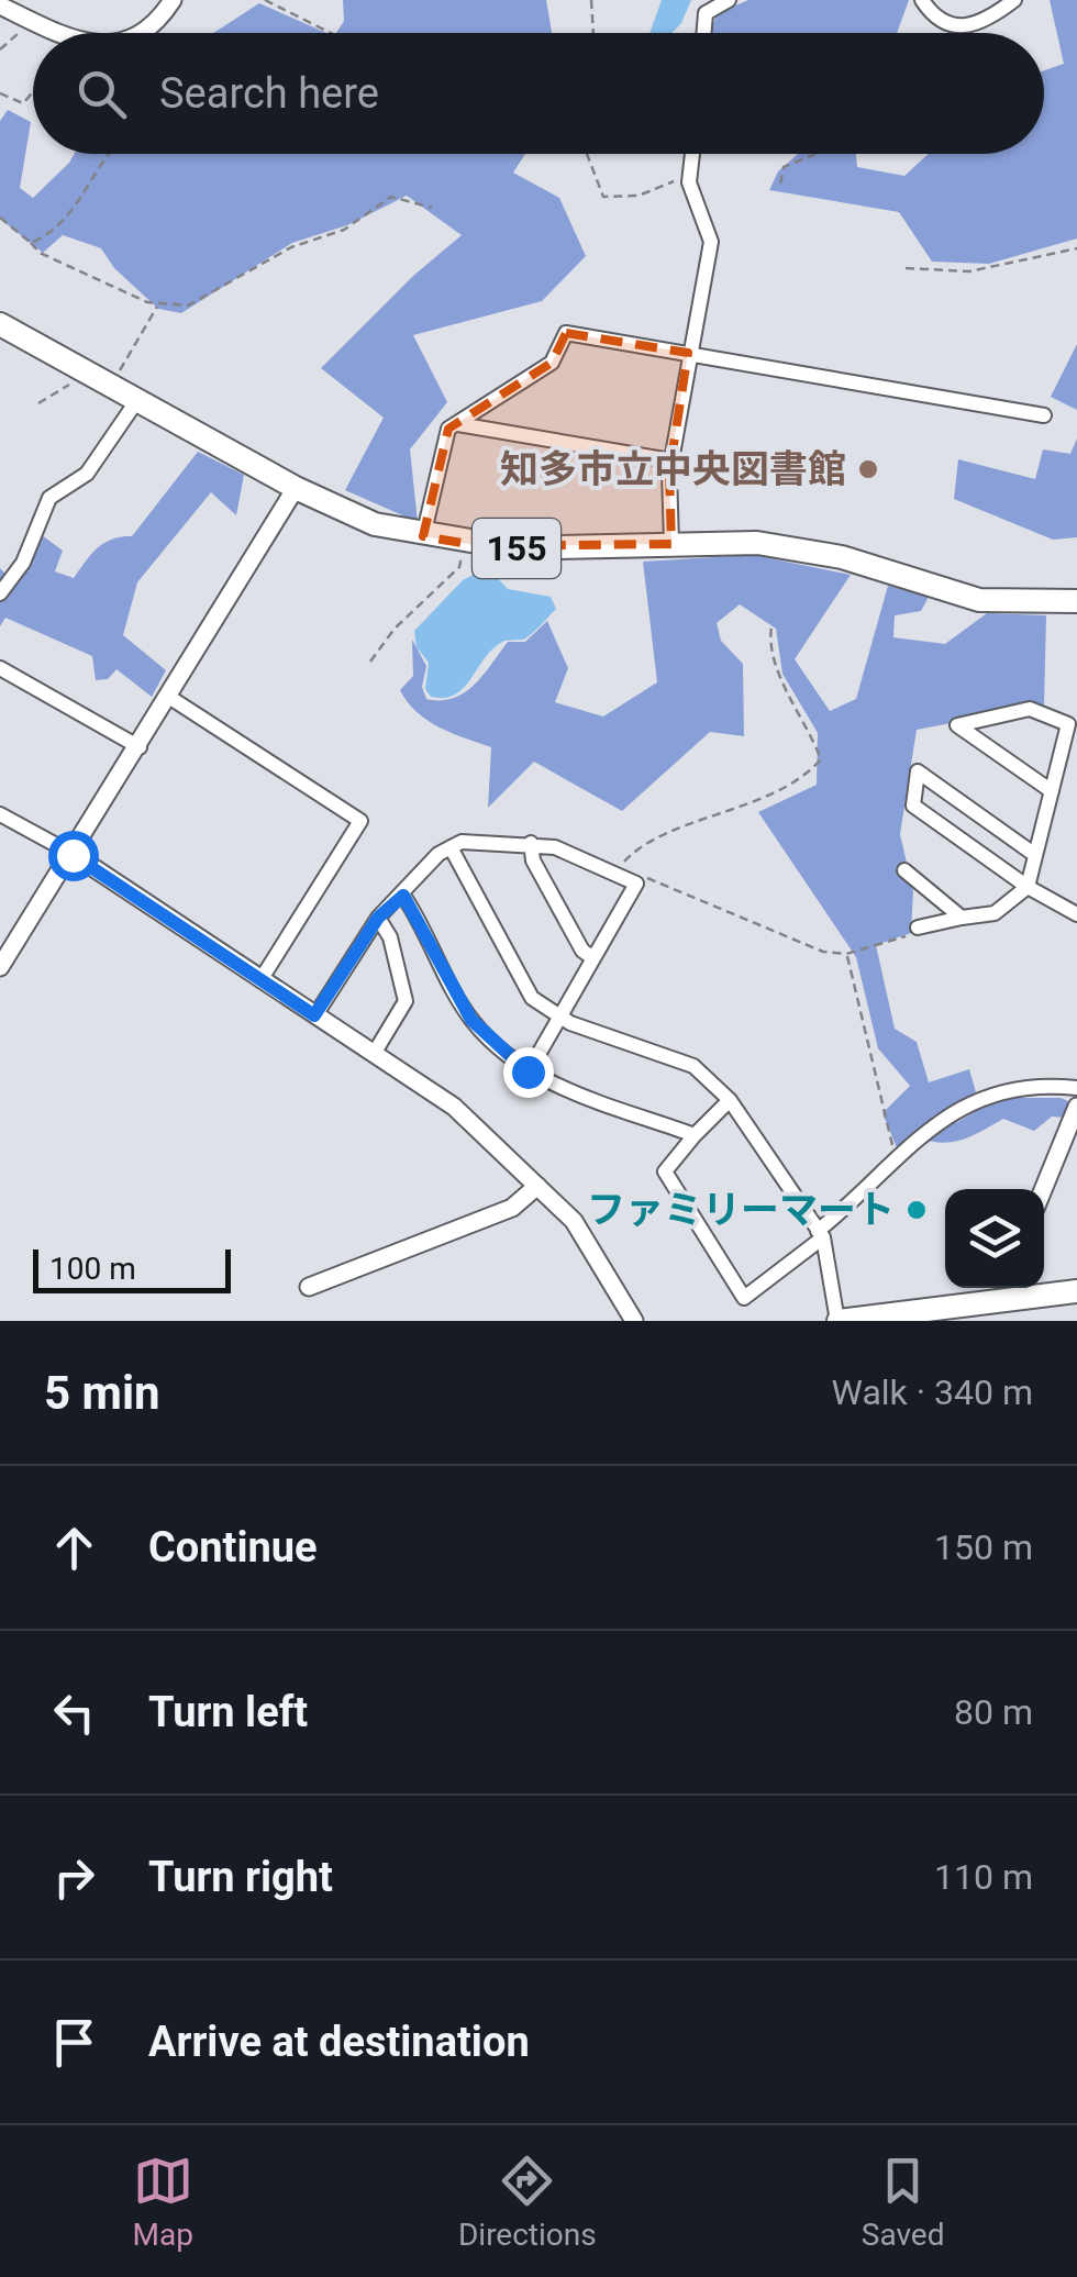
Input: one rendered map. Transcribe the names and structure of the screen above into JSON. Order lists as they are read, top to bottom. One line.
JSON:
{"streets":{"main road":["155"]},"places":["知多市立中央図書館","ファミリーマート"],"scale_bar":"100 m","page":{"search":"Search here","scale":"100 m","heading":["5 min","Walk · 340 m"],"list":[["Continue","150 m"],["Turn left","80 m"],["Turn right","110 m"],"Arrive at destination"],"nav":["Map","Directions","Saved"]}}
